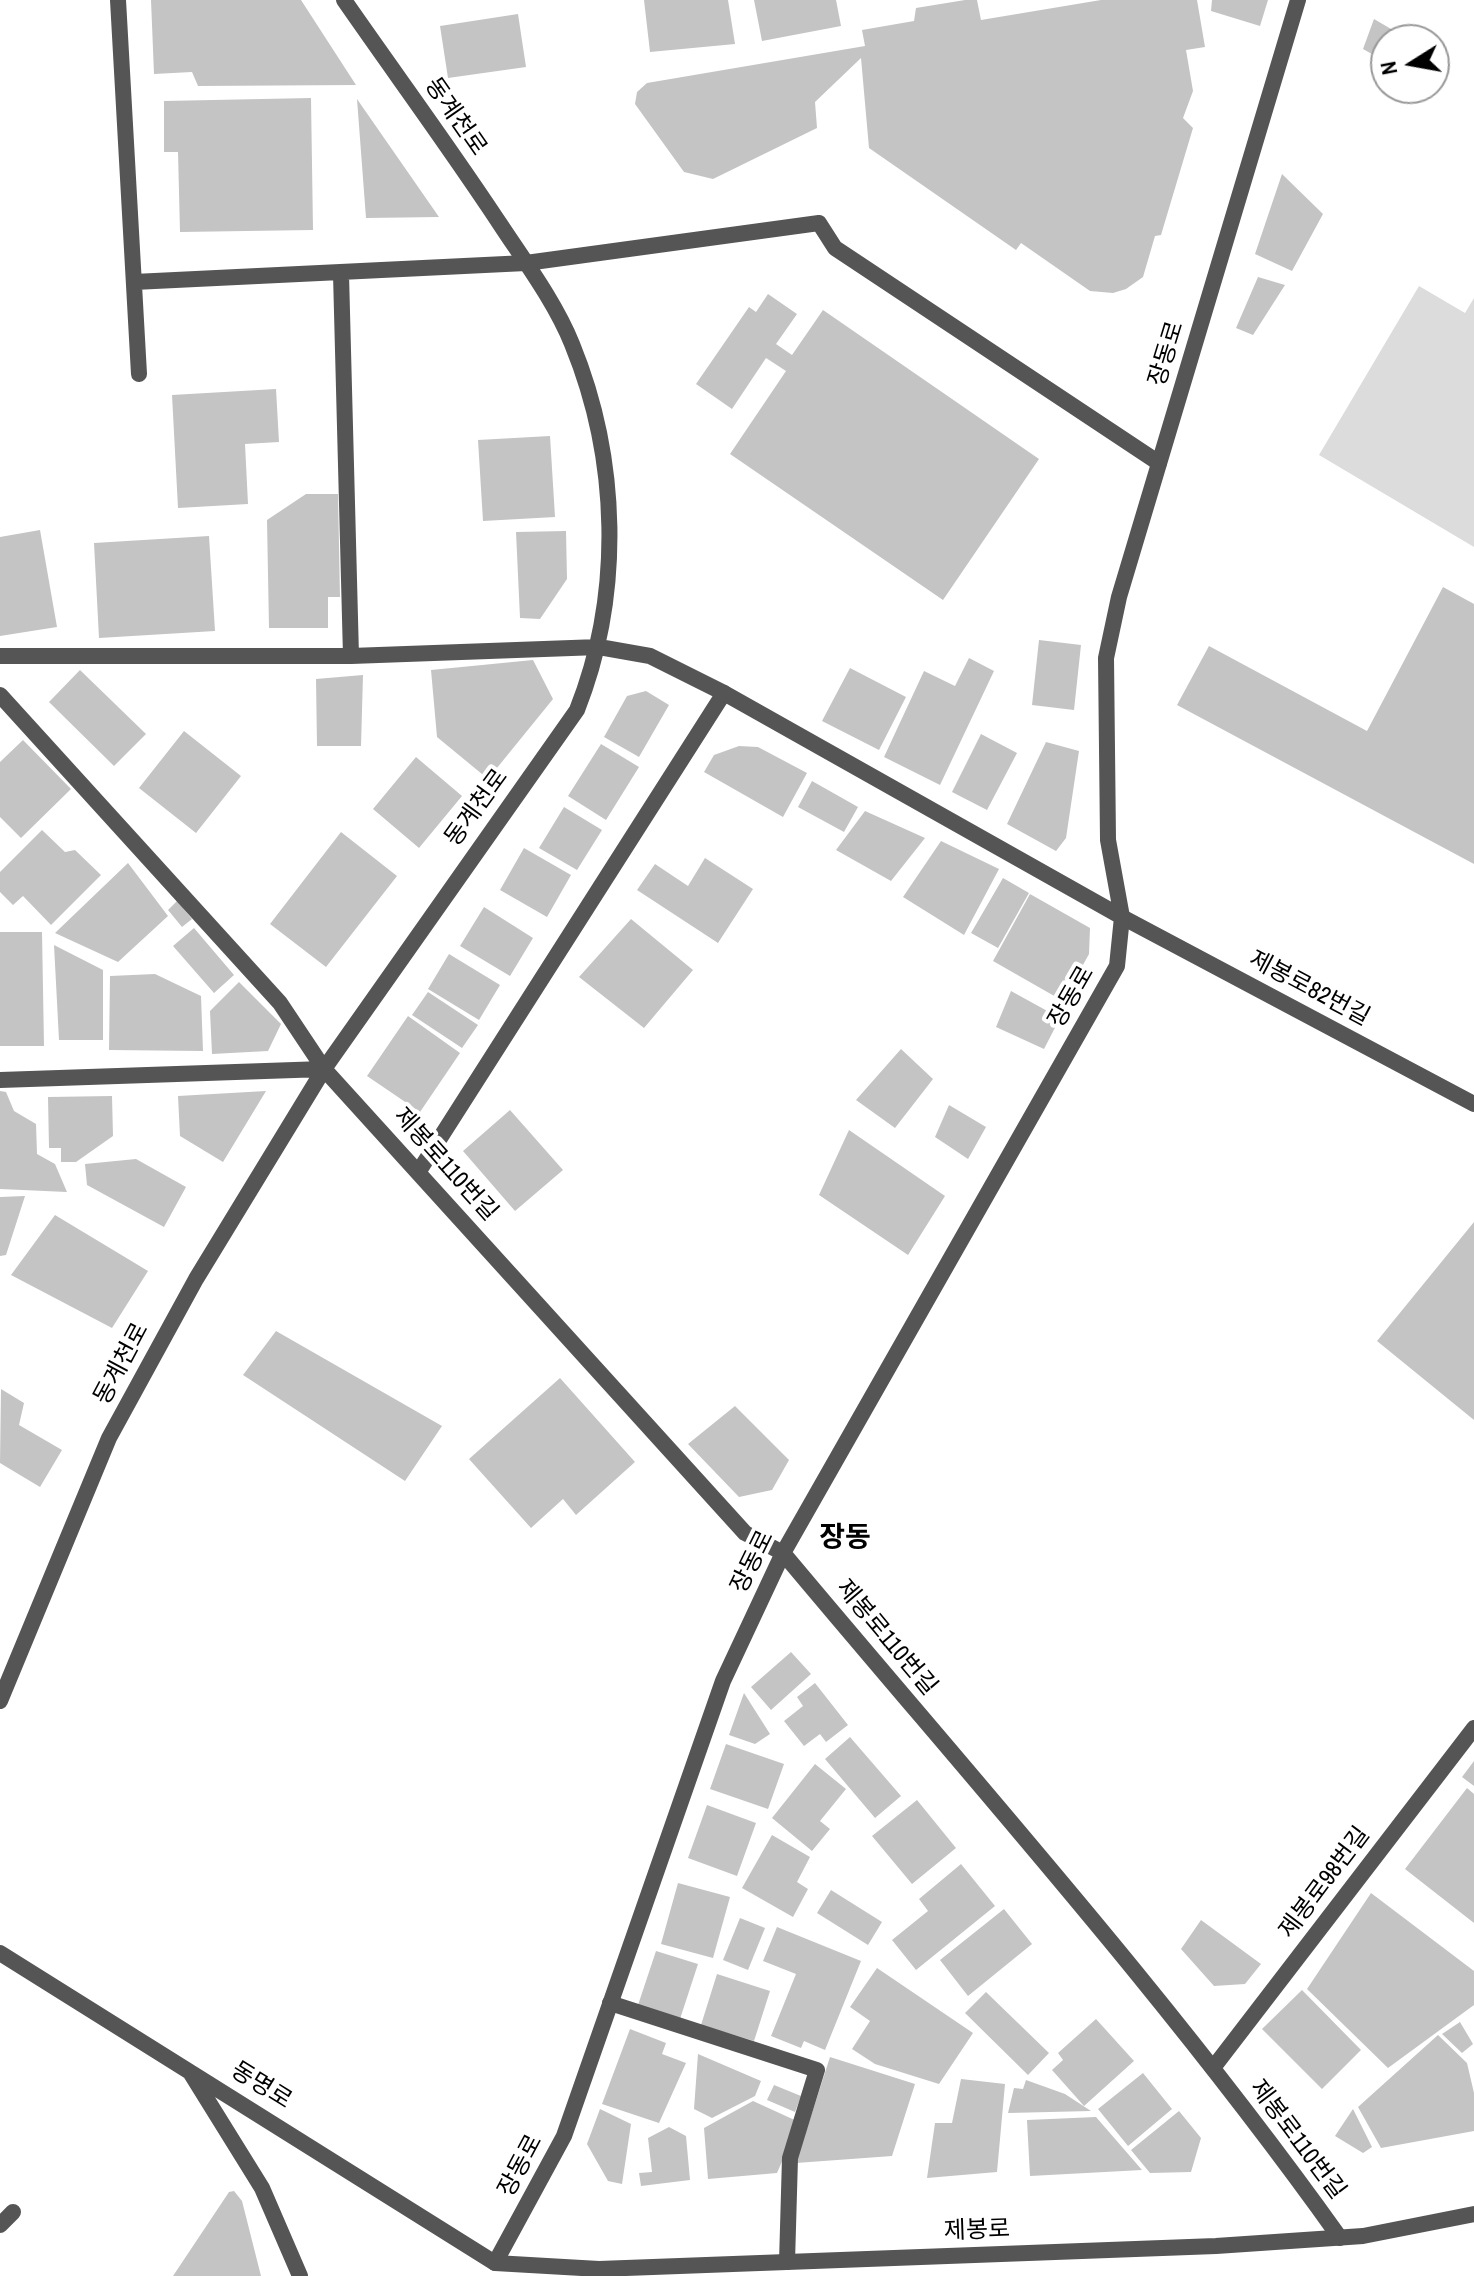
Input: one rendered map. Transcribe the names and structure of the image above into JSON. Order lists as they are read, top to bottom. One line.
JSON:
{"streets":{"street":["동계천로","장동로","제봉로82번길","제봉로110번길","제봉로98번길","동명로","제봉로"]},"crossings":[["동계천로","제봉로110번길"],["장동로","제봉로82번길"],["장동로","제봉로110번길"],["장동로","동명로"],["장동로","제봉로"],["제봉로110번길","제봉로98번길"],["제봉로110번길","제봉로"],["동명로","제봉로"]],"districts":["장동"],"north":"left"}
